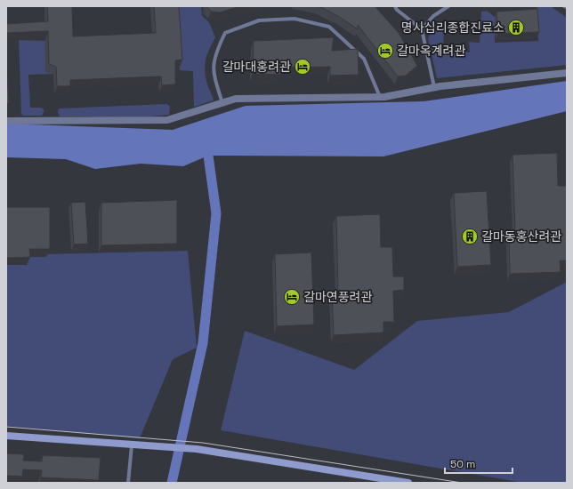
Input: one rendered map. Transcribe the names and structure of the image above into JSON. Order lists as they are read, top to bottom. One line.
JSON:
{"places":{"building":["명사십리종합진료소","갈마동홍산려관"],"hotel":["갈마옥계려관","갈마대홍려관","갈마연풍려관"]},"scale_bar":"50 m"}
